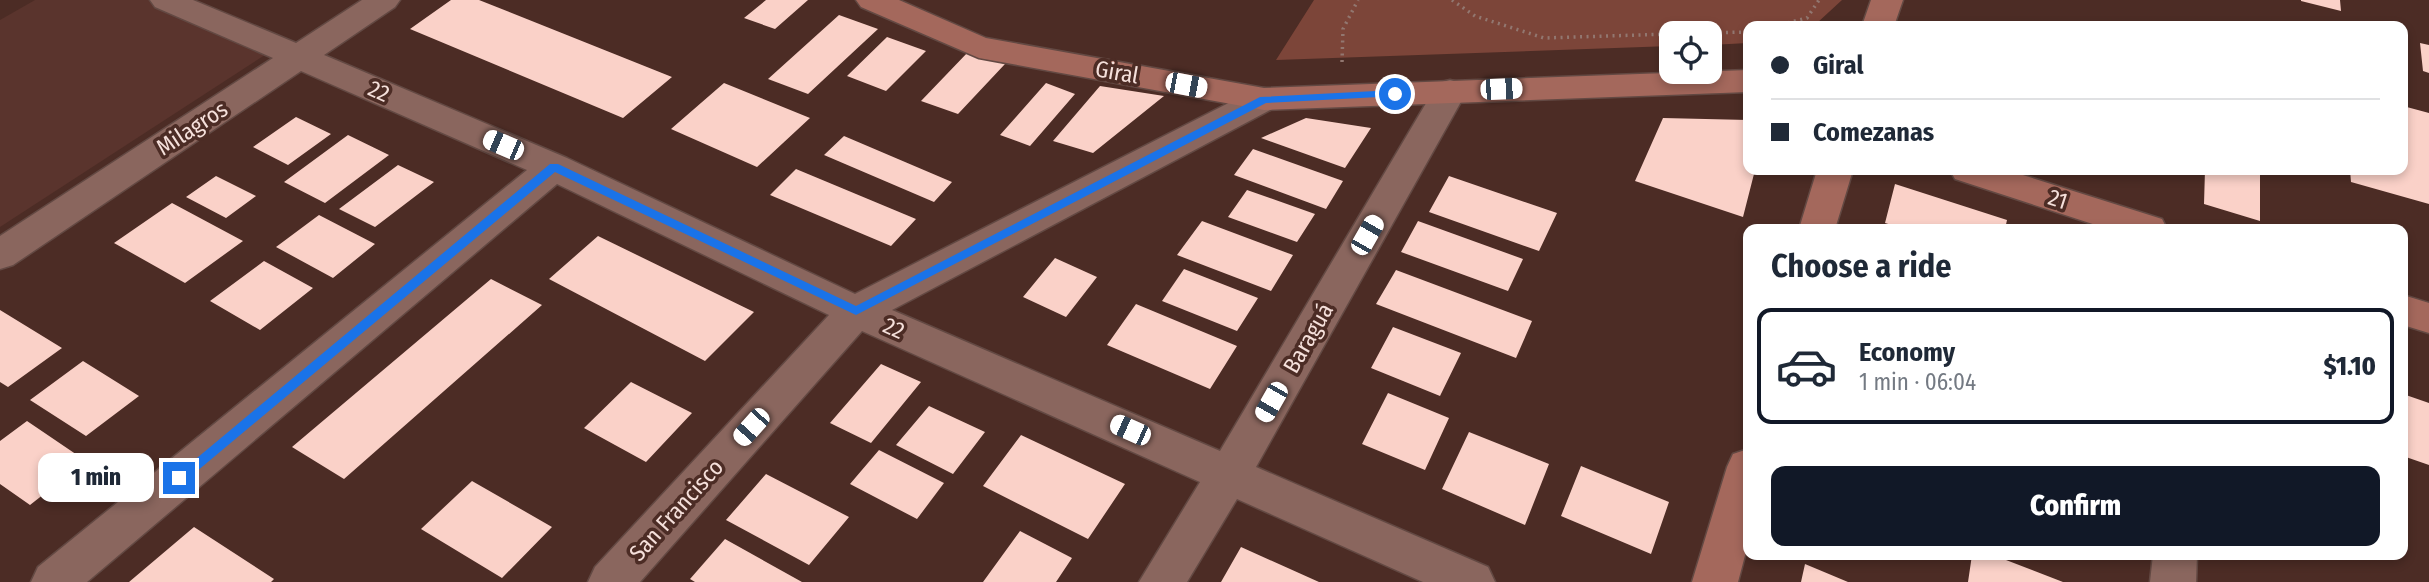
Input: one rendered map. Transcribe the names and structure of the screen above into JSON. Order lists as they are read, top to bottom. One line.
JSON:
{"streets":{"street":["Giral","22","Milagros","21","Baraguá","San Francisco"]},"crossings":[["Giral","Baraguá"],["Giral","San Francisco"],["22","Milagros"],["22","Baraguá"],["22","San Francisco"]],"page":{"banner":["Giral","Comezanas"],"heading":"Choose a ride","list":[{"name":"Economy","note":"1 min · 06:04","value":"$1.10"}],"buttons":"Confirm","bubble":"1 min"}}
